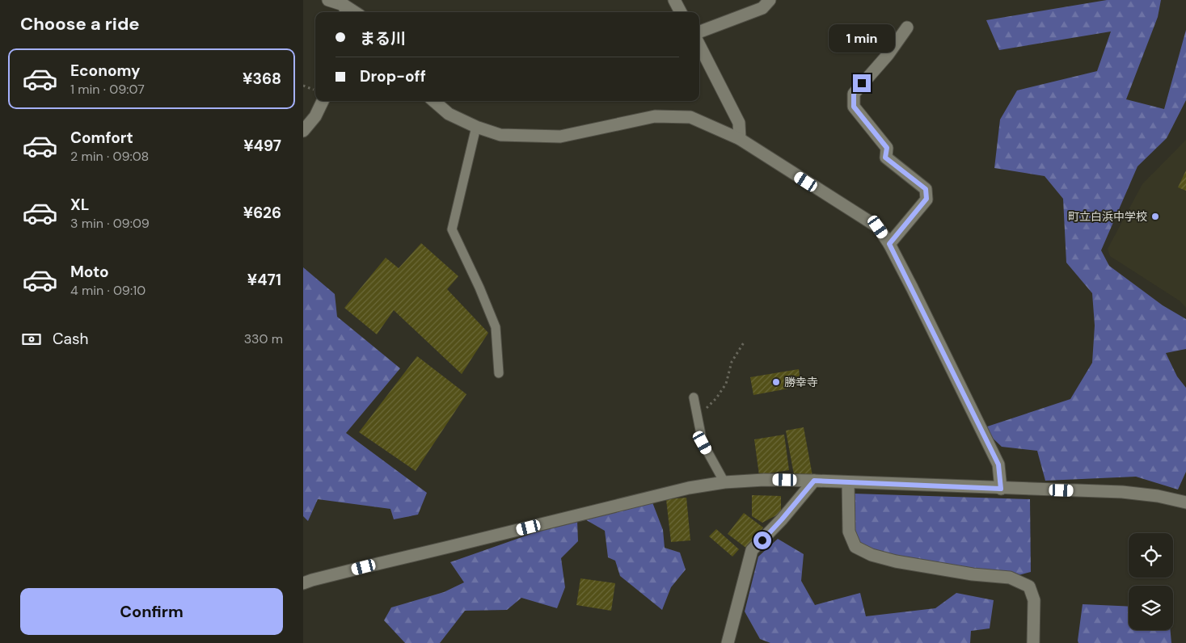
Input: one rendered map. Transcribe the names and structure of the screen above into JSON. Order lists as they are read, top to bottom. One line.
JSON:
{"places":["町立白浜中学校","勝幸寺"],"page":{"heading":"Choose a ride","banner":["まる川","Drop-off"],"bubble":"1 min","list":[{"name":"Economy","note":"1 min · 09:07","value":"¥368"},{"name":"Comfort","note":"2 min · 09:08","value":"¥497"},{"name":"XL","note":"3 min · 09:09","value":"¥626"},{"name":"Moto","note":"4 min · 09:10","value":"¥471"}],"pay":["Cash","330 m"],"buttons":"Confirm"}}
